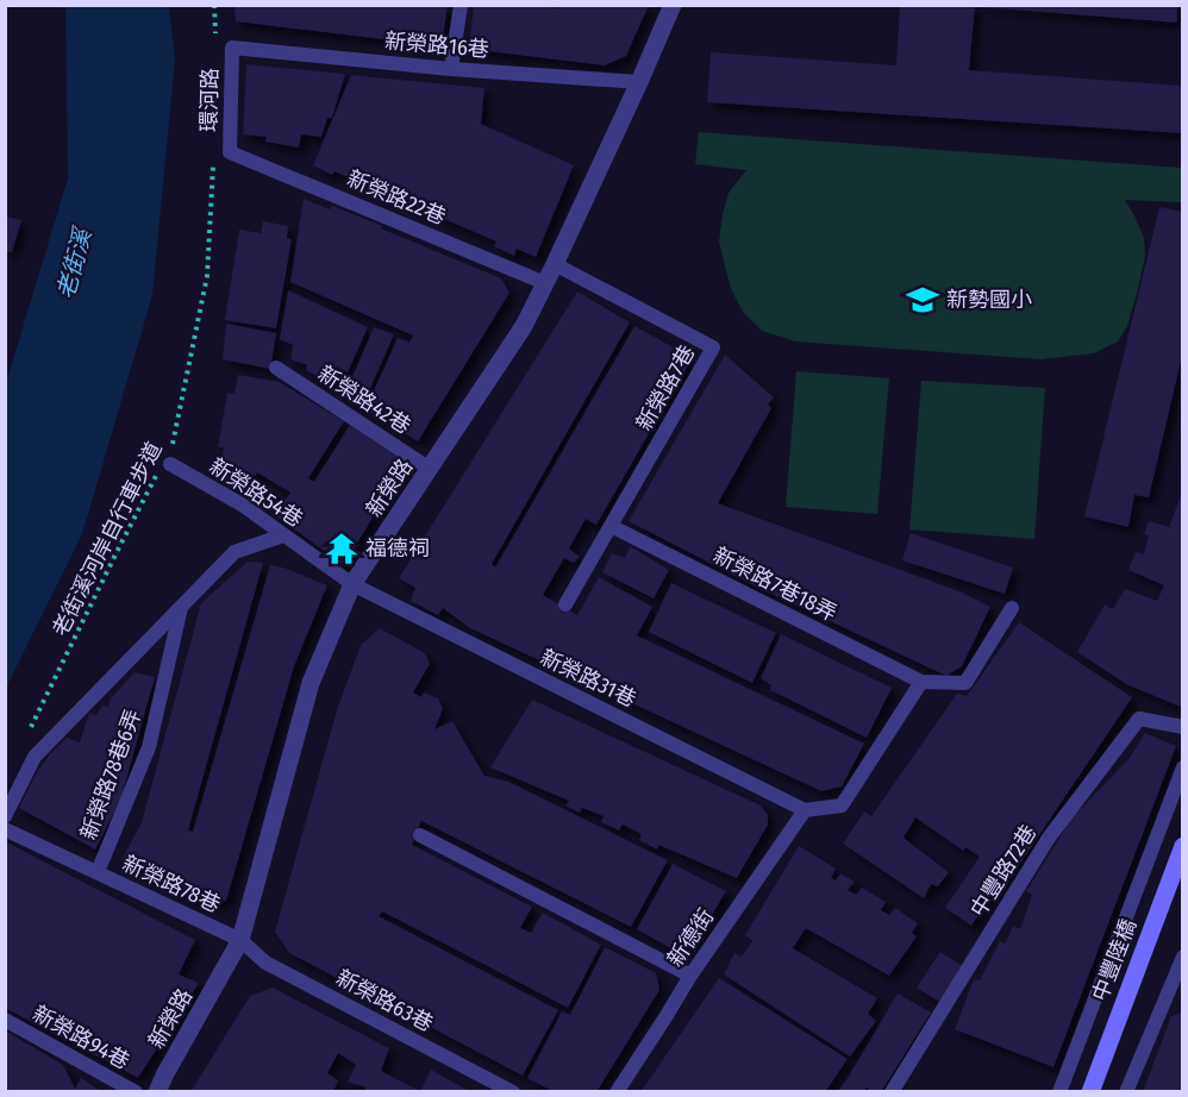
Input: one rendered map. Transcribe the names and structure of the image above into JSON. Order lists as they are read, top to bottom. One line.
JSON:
{"streets":{"main road":["中豐陸橋"],"street":["新榮路"],"lane":["新榮路16巷","環河路","新榮路22巷","新榮路7巷","新榮路42巷","新榮路54巷","新榮路7巷18弄","新榮路31巷","新榮路78巷6弄","中豐路72巷","新榮路78巷","新德街","新榮路63巷","新榮路94巷"],"path":["老街溪河岸自行車步道"]},"crossings":[["新榮路16巷","環河路"],["新榮路16巷","新榮路"],["環河路","新榮路22巷"],["新榮路22巷","新榮路"],["新榮路7巷","新榮路"],["新榮路7巷","新榮路7巷18弄"],["新榮路42巷","新榮路"],["新榮路","新榮路54巷"],["新榮路","新榮路31巷"],["新榮路","新榮路78巷"],["新榮路","新榮路63巷"],["新榮路54巷","老街溪河岸自行車步道"],["新榮路54巷","新榮路31巷"],["新榮路31巷","新德街"],["新榮路78巷6弄","新榮路78巷"],["新榮路78巷","新榮路63巷"]],"water":["老街溪"],"places":{"school or university":["新勢國小"],"temple":["福德祠"]}}
